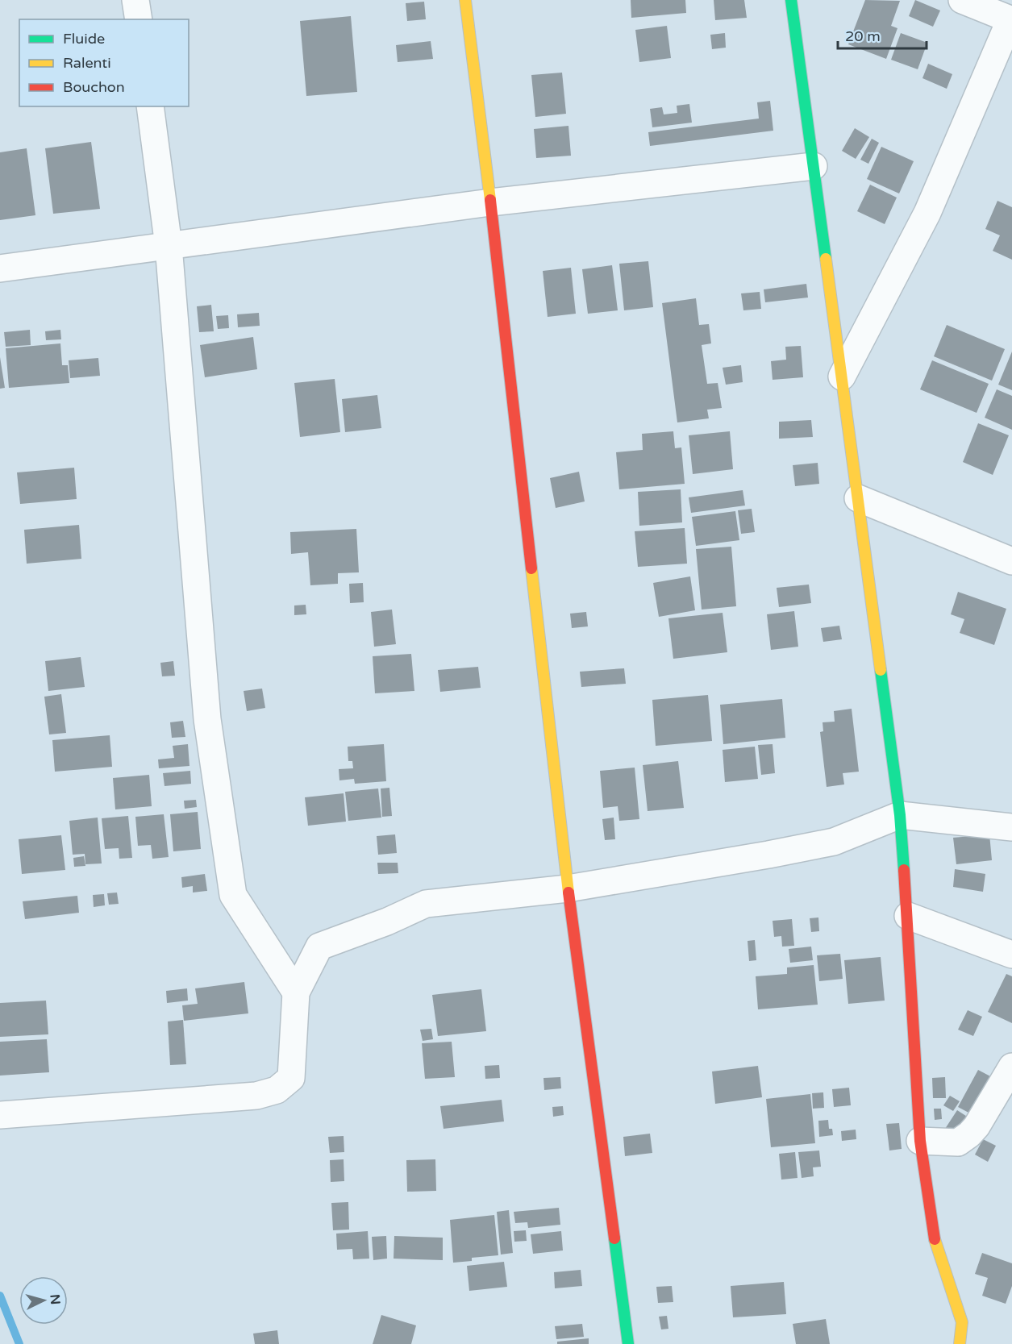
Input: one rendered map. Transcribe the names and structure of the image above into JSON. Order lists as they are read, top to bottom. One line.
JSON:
{"legend":["Fluide","Ralenti","Bouchon"],"scale_bar":"20 m","north":"right"}
